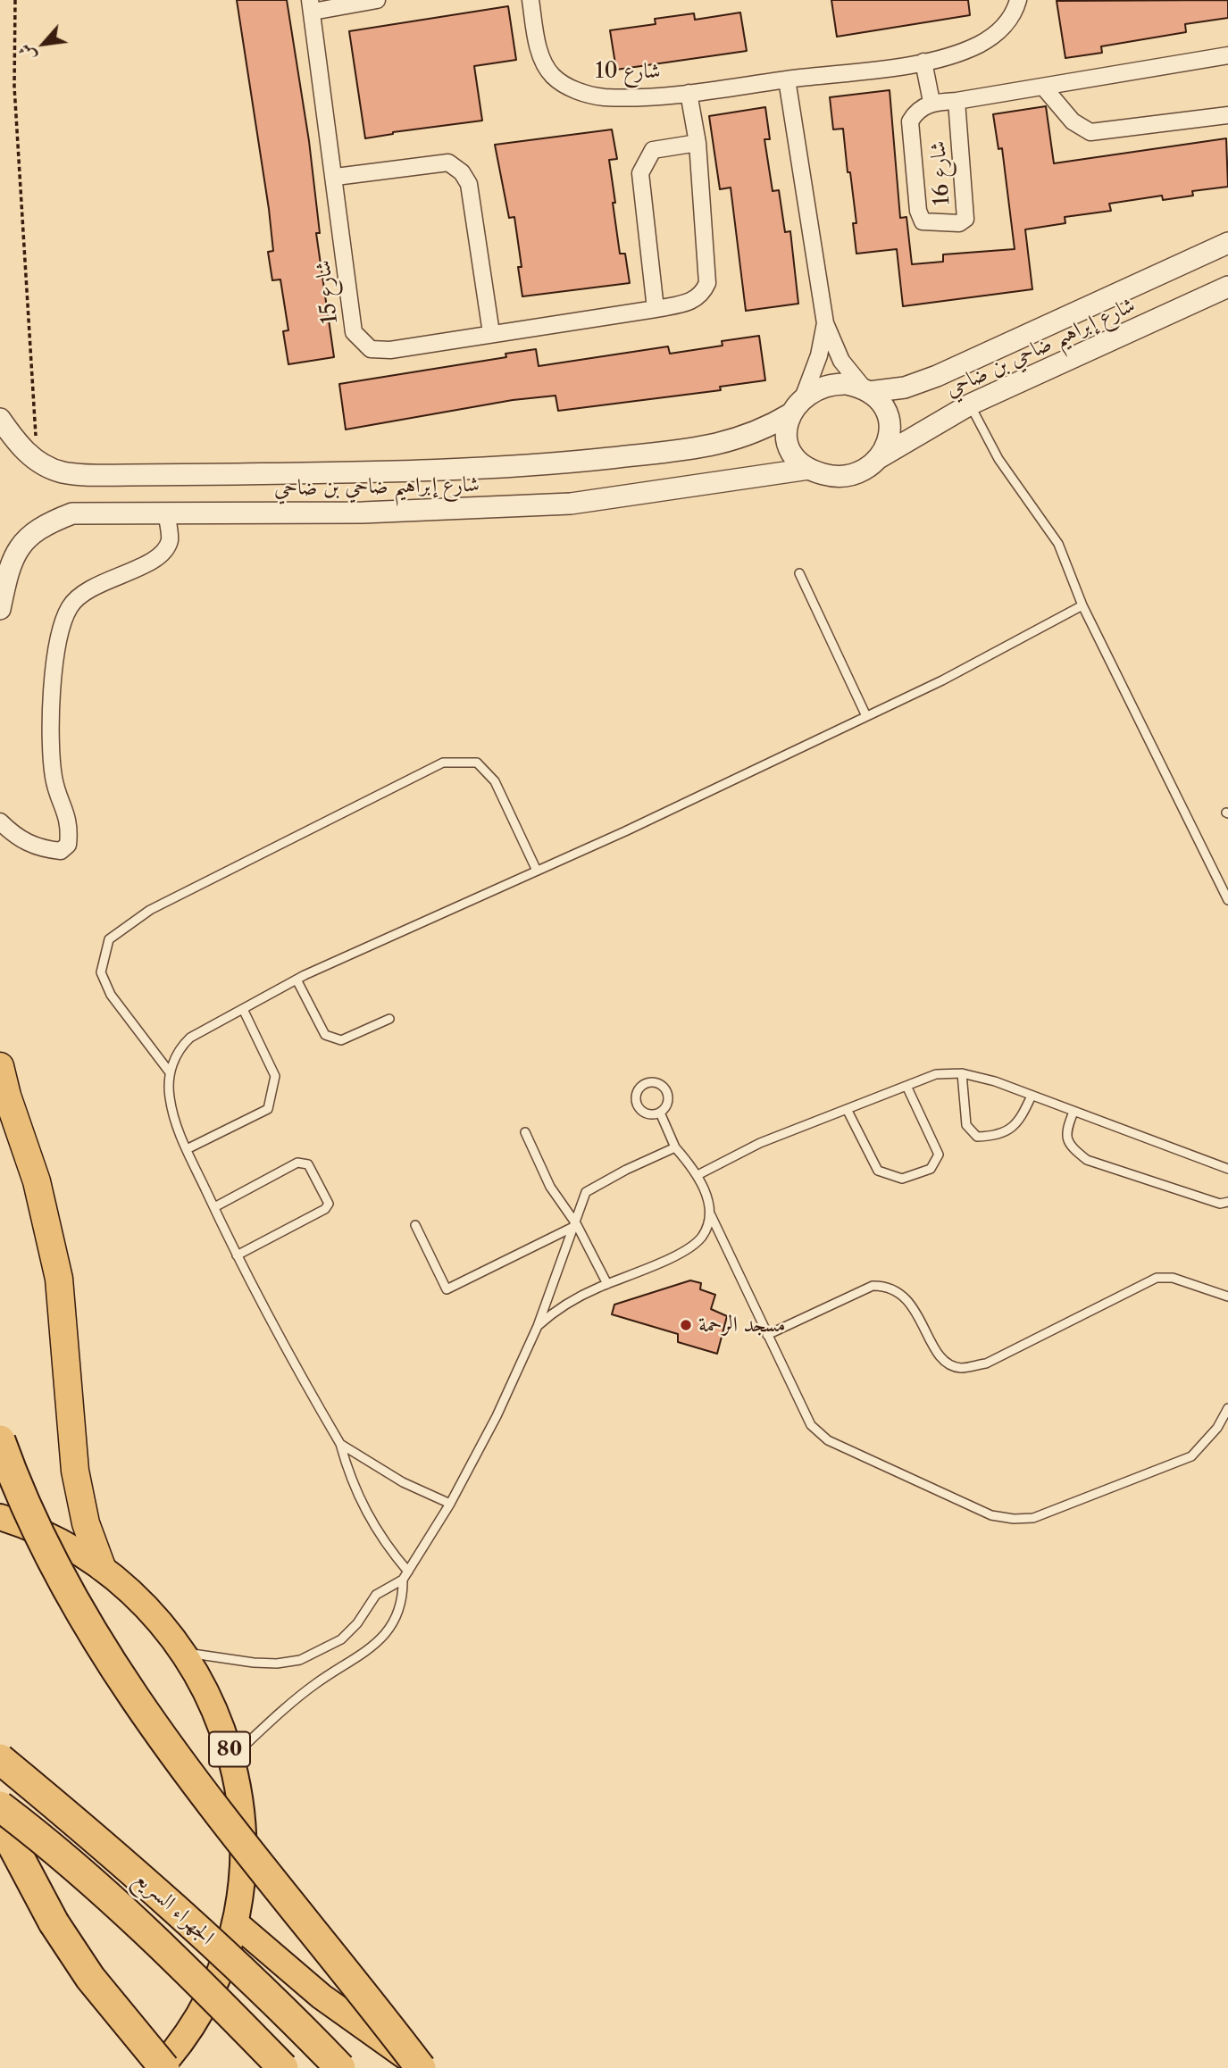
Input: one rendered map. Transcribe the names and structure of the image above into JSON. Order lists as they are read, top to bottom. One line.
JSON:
{"streets":{"highway":["الجهراء السريع"],"main road":["80"],"street":["شارع 10","شارع 16","شارع 15","شارع إبراهيم ضاحي بن ضاحي"]},"crossings":[["شارع 10","شارع 15"],["80","الجهراء السريع"]],"places":["مسجد الرحمة"],"north":"bottom left"}
